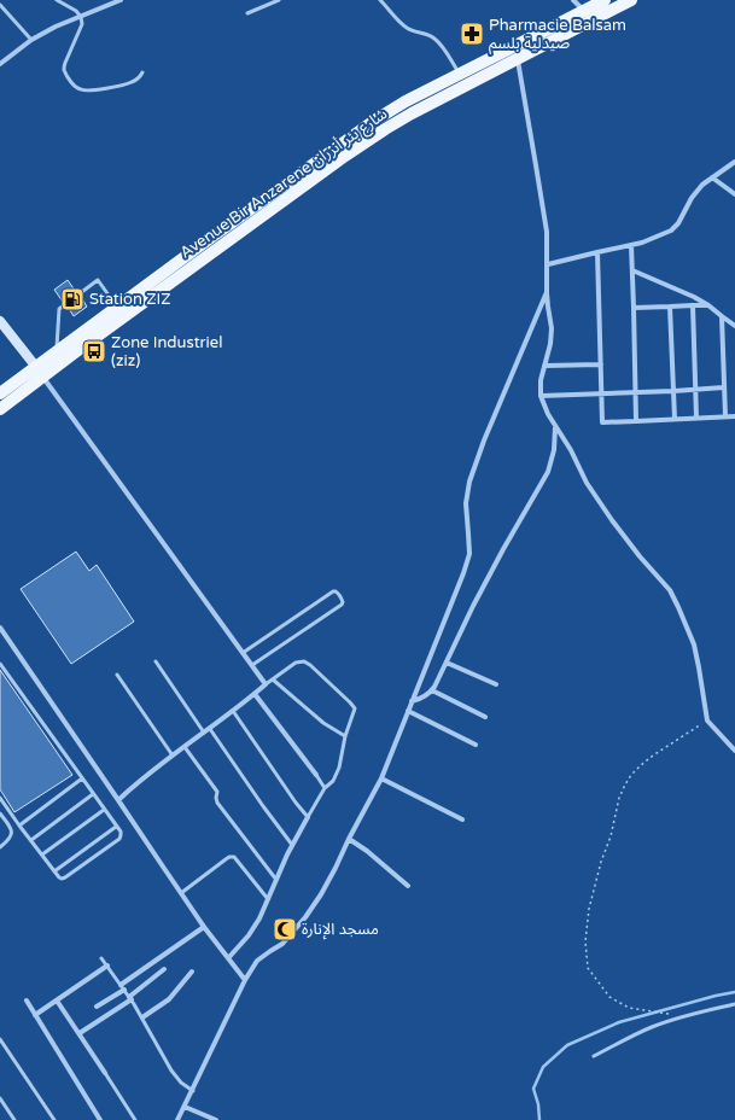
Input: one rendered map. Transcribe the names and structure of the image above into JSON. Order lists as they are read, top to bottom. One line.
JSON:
{"streets":{"main road":["Avenue Bir Anzarene شارع بئر أنزران"]},"places":{"pharmacy":["Pharmacie Balsam صيدلية بلسم"],"fuel station":["Station ZIZ"],"bus stop":["Zone Industriel (ziz)"],"mosque":["مسجد الإنارة"]}}
